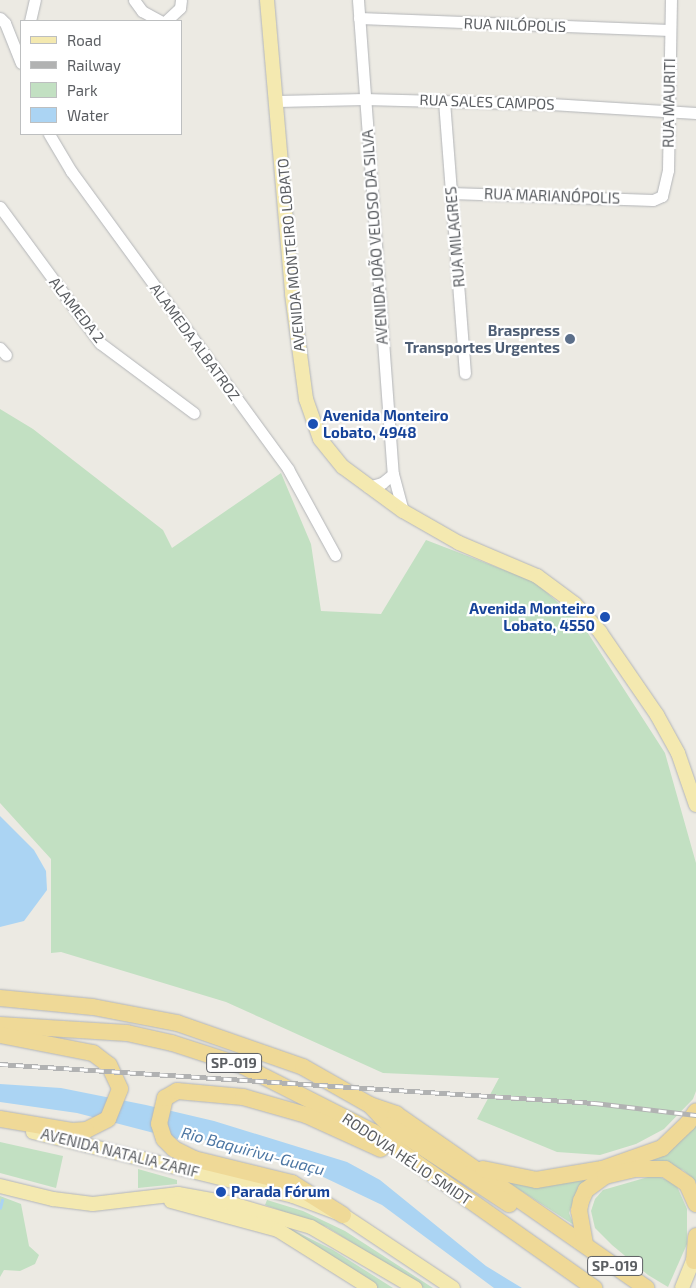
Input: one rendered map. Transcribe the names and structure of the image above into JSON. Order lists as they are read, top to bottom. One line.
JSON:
{"streets":{"highway":["SP-019","RODOVIA HÉLIO SMIDT"],"main road":["AVENIDA MONTEIRO LOBATO","AVENIDA NATALIA ZARIF"],"street":["RUA NILÓPOLIS","RUA SALES CAMPOS","RUA MAURITI","RUA MARIANÓPOLIS","AVENIDA JOÃO VELOSO DA SILVA","RUA MILAGRES","ALAMEDA 2","ALAMEDA ALBATROZ"]},"crossings":[["RUA NILÓPOLIS","RUA MAURITI"],["RUA NILÓPOLIS","AVENIDA JOÃO VELOSO DA SILVA"],["RUA SALES CAMPOS","RUA MAURITI"],["RUA SALES CAMPOS","AVENIDA JOÃO VELOSO DA SILVA"],["RUA SALES CAMPOS","RUA MILAGRES"],["RUA SALES CAMPOS","AVENIDA MONTEIRO LOBATO"],["RUA MAURITI","RUA MARIANÓPOLIS"],["RUA MARIANÓPOLIS","RUA MILAGRES"]],"water":["Rio Baquirivu-Guaçu"],"places":["Braspress Transportes Urgentes","Avenida Monteiro Lobato, 4948","Avenida Monteiro Lobato, 4550","Parada Fórum"],"legend":["Road","Railway","Park","Water"]}
